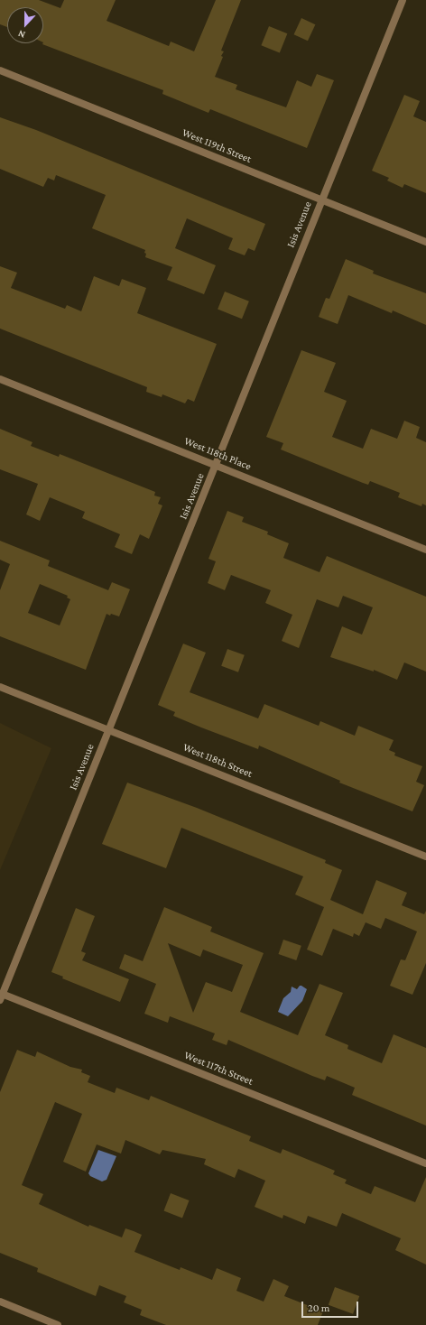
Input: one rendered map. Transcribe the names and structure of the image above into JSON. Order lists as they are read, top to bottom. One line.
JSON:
{"streets":{"street":["West 119th Street","Isis Avenue","West 118th Place","West 118th Street","West 117th Street"]},"crossings":[["West 119th Street","Isis Avenue"],["Isis Avenue","West 118th Place"],["Isis Avenue","West 118th Street"],["Isis Avenue","West 117th Street"]],"scale_bar":"20 m","north":"bottom"}
